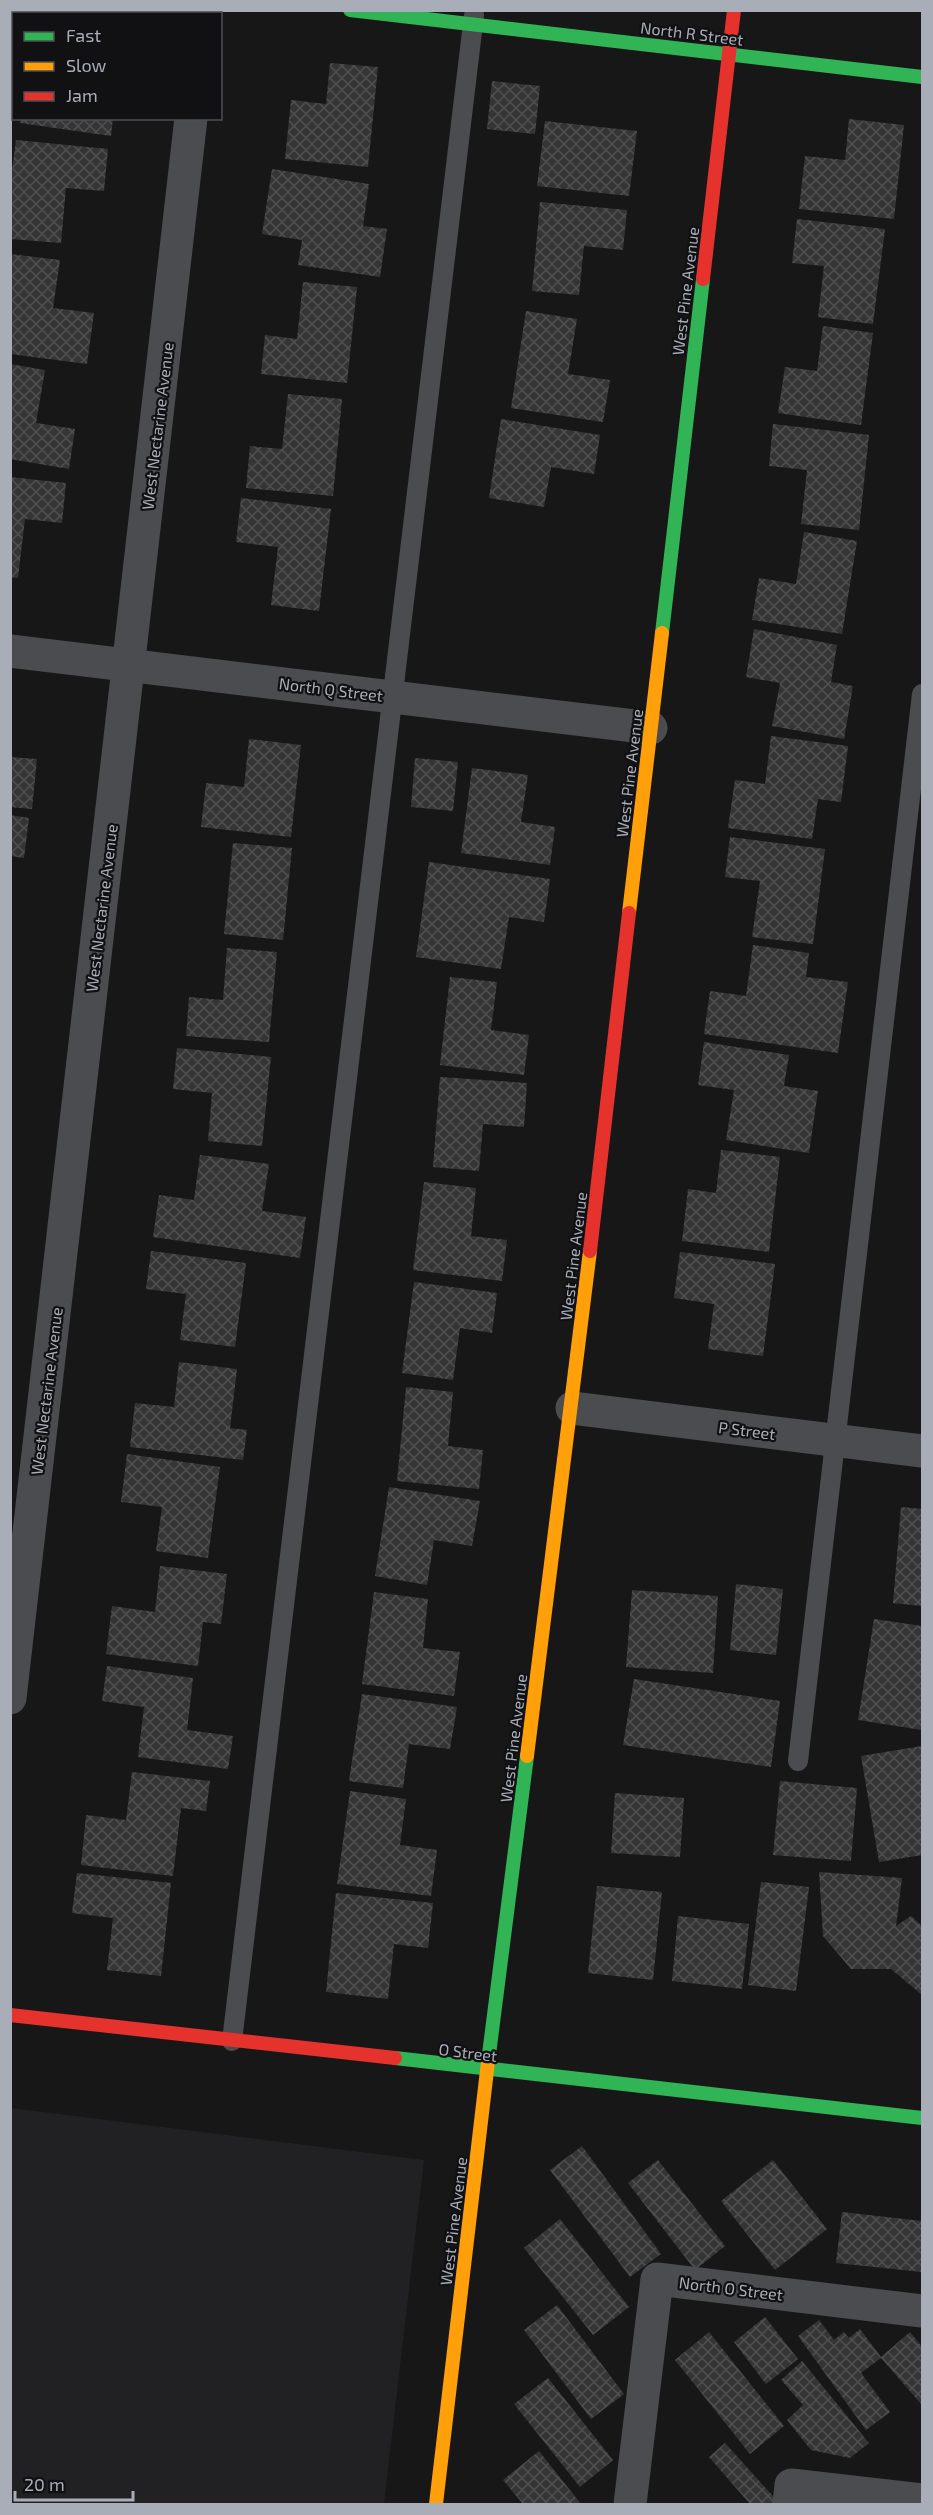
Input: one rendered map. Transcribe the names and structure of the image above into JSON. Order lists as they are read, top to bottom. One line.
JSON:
{"streets":{"street":["North R Street","West Pine Avenue","West Nectarine Avenue","North Q Street","P Street","O Street","North O Street"]},"crossings":[["North R Street","West Pine Avenue"],["West Pine Avenue","North Q Street"],["West Pine Avenue","P Street"],["West Pine Avenue","O Street"],["West Nectarine Avenue","North Q Street"]],"legend":["Fast","Slow","Jam"],"scale_bar":"20 m"}
